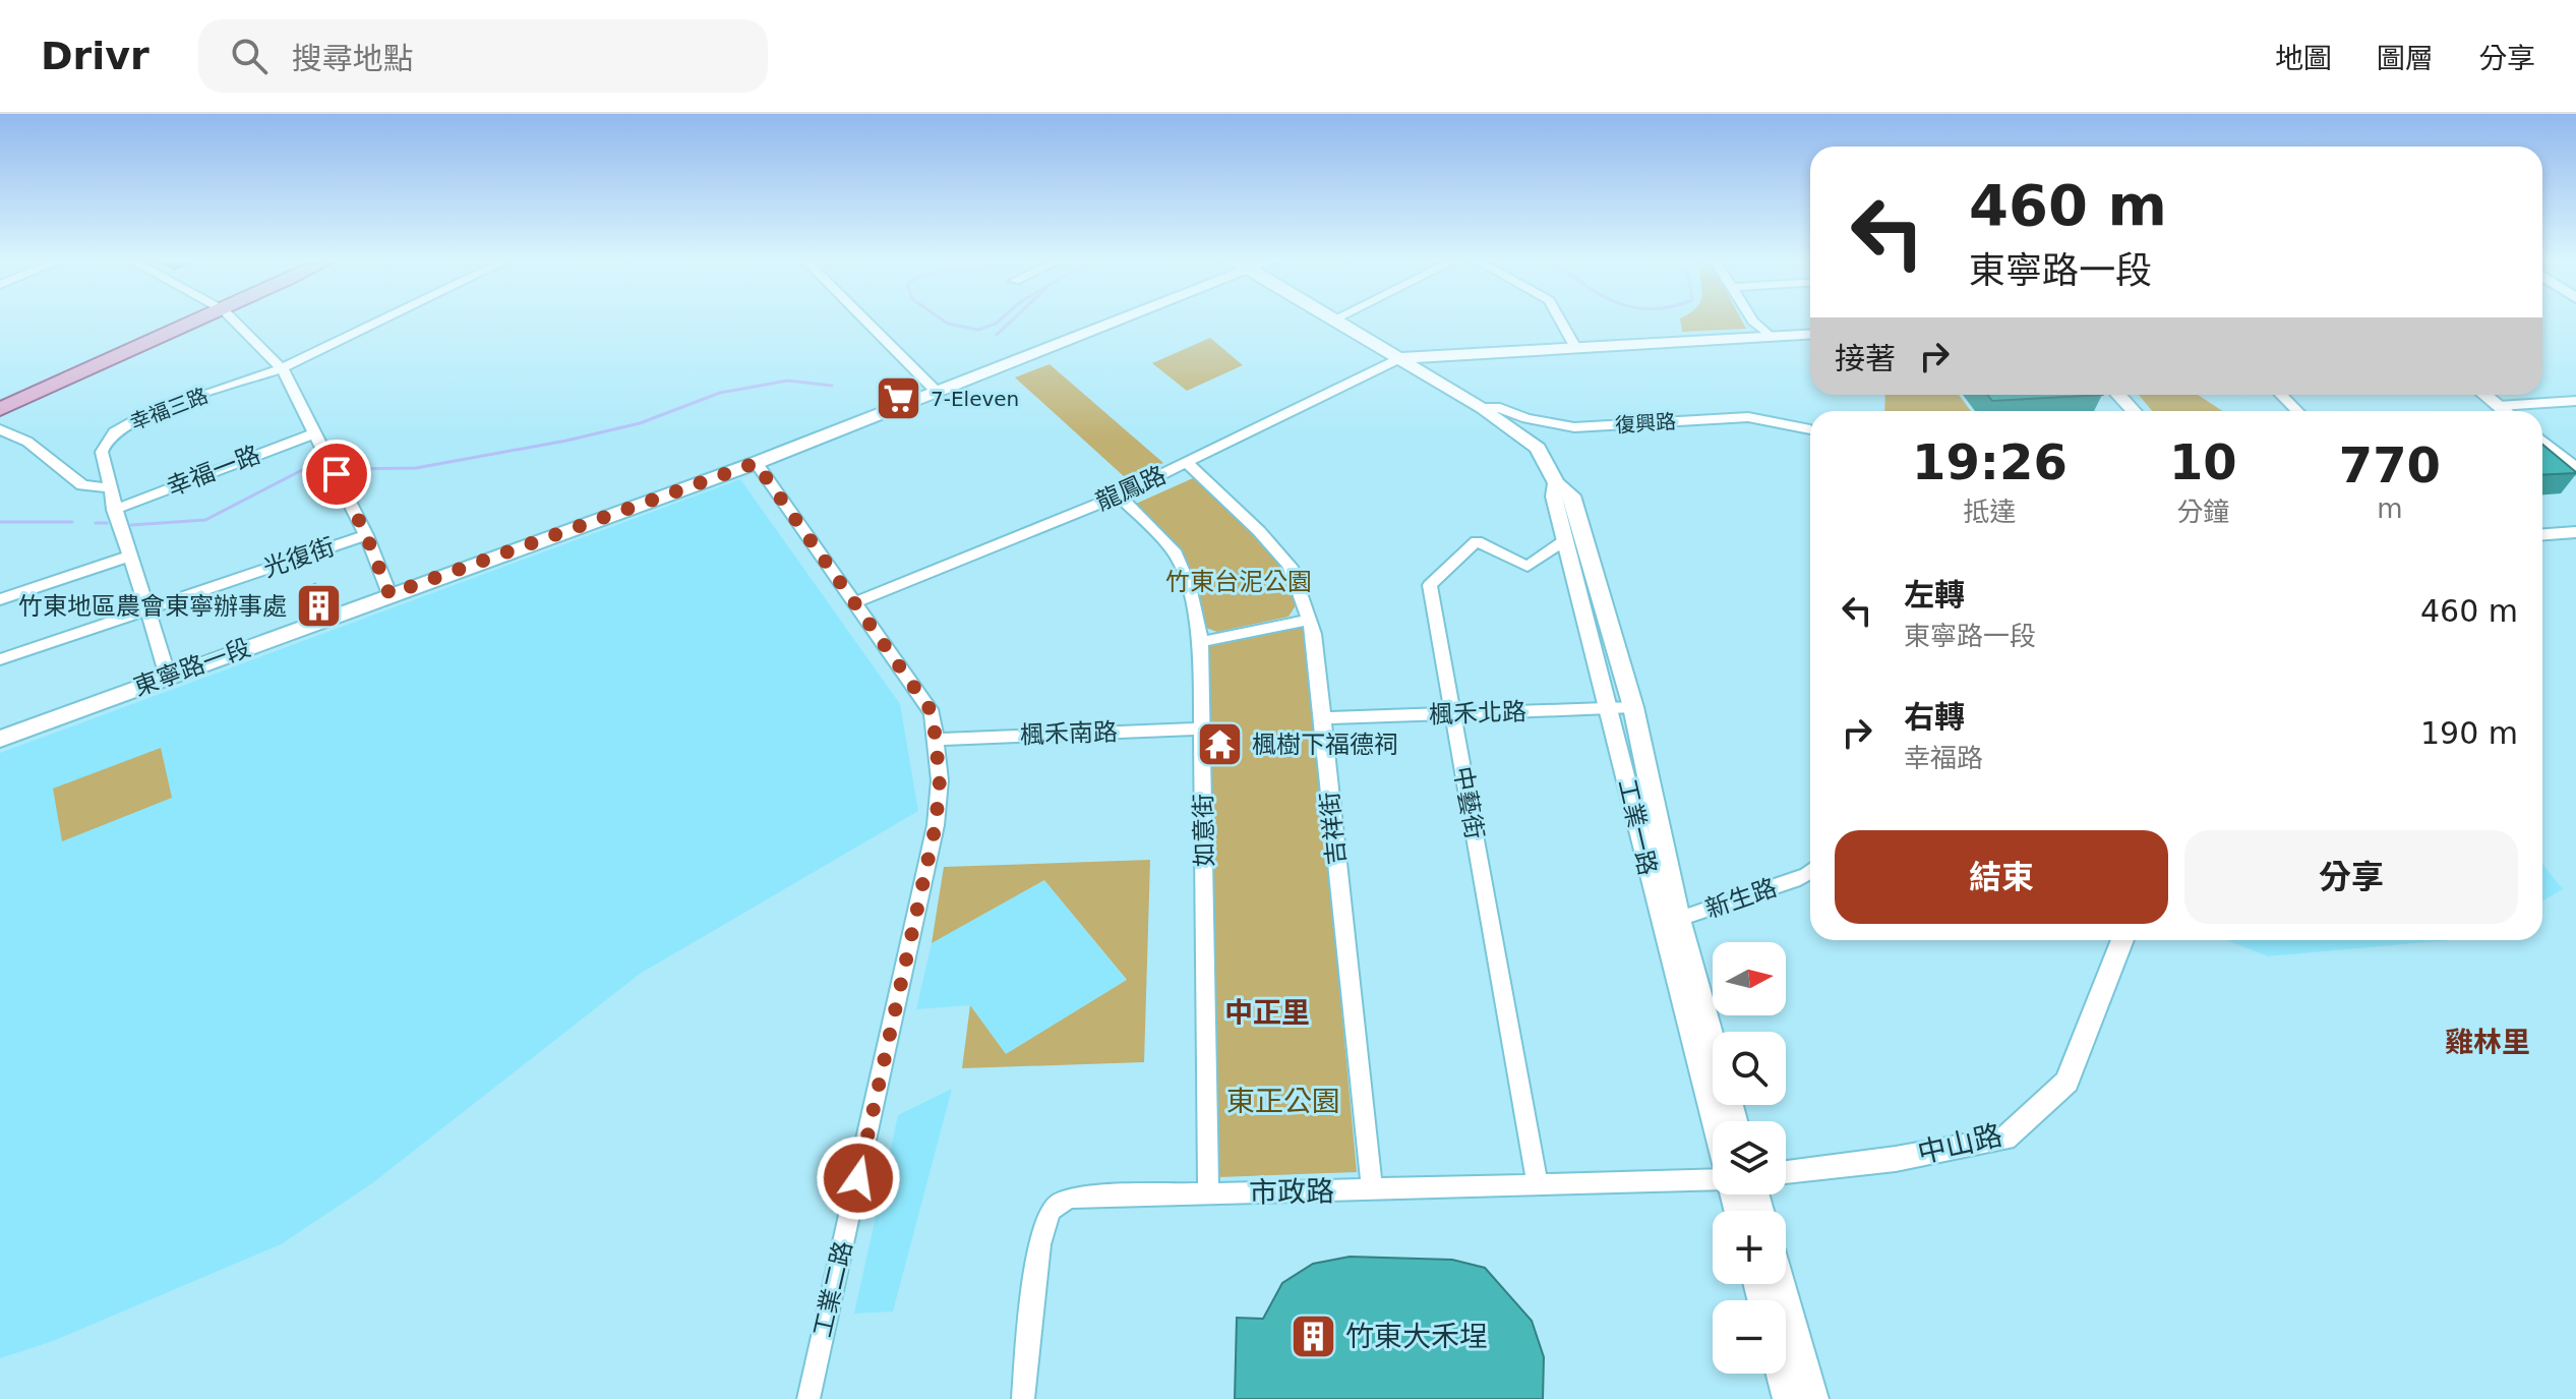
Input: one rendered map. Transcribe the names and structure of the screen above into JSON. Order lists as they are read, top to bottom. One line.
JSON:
{"streets":{"main road":["東寧路一段"],"street":["幸福三路","復興路","幸福一路","龍鳳路","光復街","楓禾北路","楓禾南路","中藝街","工業一路","吉祥街","如意街","新生路","中山路","市政路","工業二路"]},"crossings":[["幸福三路","幸福一路"],["幸福三路","光復街"],["幸福三路","東寧路一段"],["復興路","工業一路"],["龍鳳路","工業一路"],["龍鳳路","吉祥街"],["龍鳳路","如意街"],["龍鳳路","工業二路"],["東寧路一段","工業二路"],["楓禾北路","中藝街"],["楓禾北路","工業一路"],["楓禾北路","吉祥街"],["楓禾南路","如意街"],["楓禾南路","工業二路"],["中藝街","工業一路"],["中藝街","市政路"],["工業一路","新生路"],["吉祥街","市政路"],["如意街","市政路"]],"districts":["中正里","雞林里"],"parks":["竹東台泥公園","東正公園"],"places":{"supermarket":["7-Eleven"],"building":["竹東地區農會東寧辦事處","竹東大禾埕"],"temple":["楓樹下福德祠"]},"north":"right","page":{"header":"Drivr","search":"搜尋地點","nav":["地圖","圖層","分享"],"turn":["460 m","東寧路一段"],"then":"接著","eta":["19:26","抵達","10","分鐘","770","m"],"list":[{"name":"左轉","note":"東寧路一段","value":"460 m"},{"name":"右轉","note":"幸福路","value":"190 m"}],"buttons":["結束","分享"],"map_buttons":["+","−"]}}
